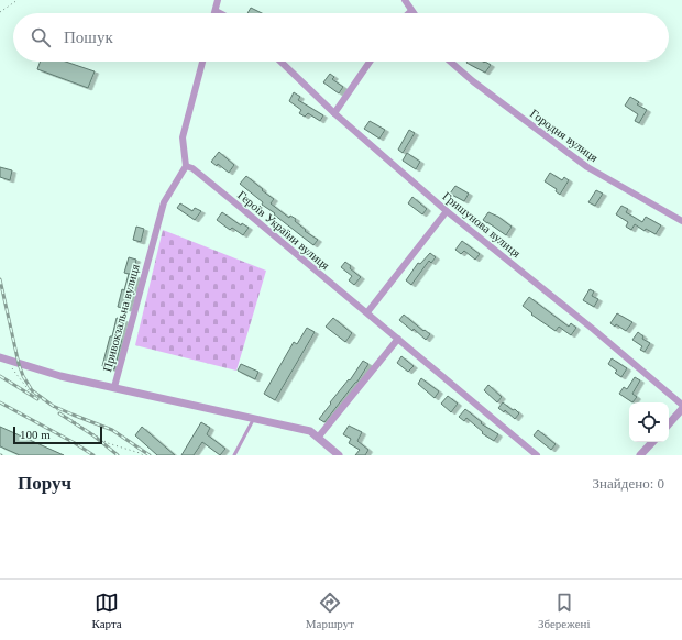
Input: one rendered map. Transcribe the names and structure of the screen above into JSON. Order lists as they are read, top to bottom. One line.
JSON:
{"streets":{"street":["Городня вулиця","Гришунова вулиця","Героїв України вулиця","Привокзальна вулиця"]},"crossings":[["Героїв України вулиця","Привокзальна вулиця"]],"scale_bar":"100 m","page":{"search":"Пошук","scale":"100 m","heading":["Поруч","Знайдено: 0"],"nav":["Карта","Маршрут","Збережені"]}}
